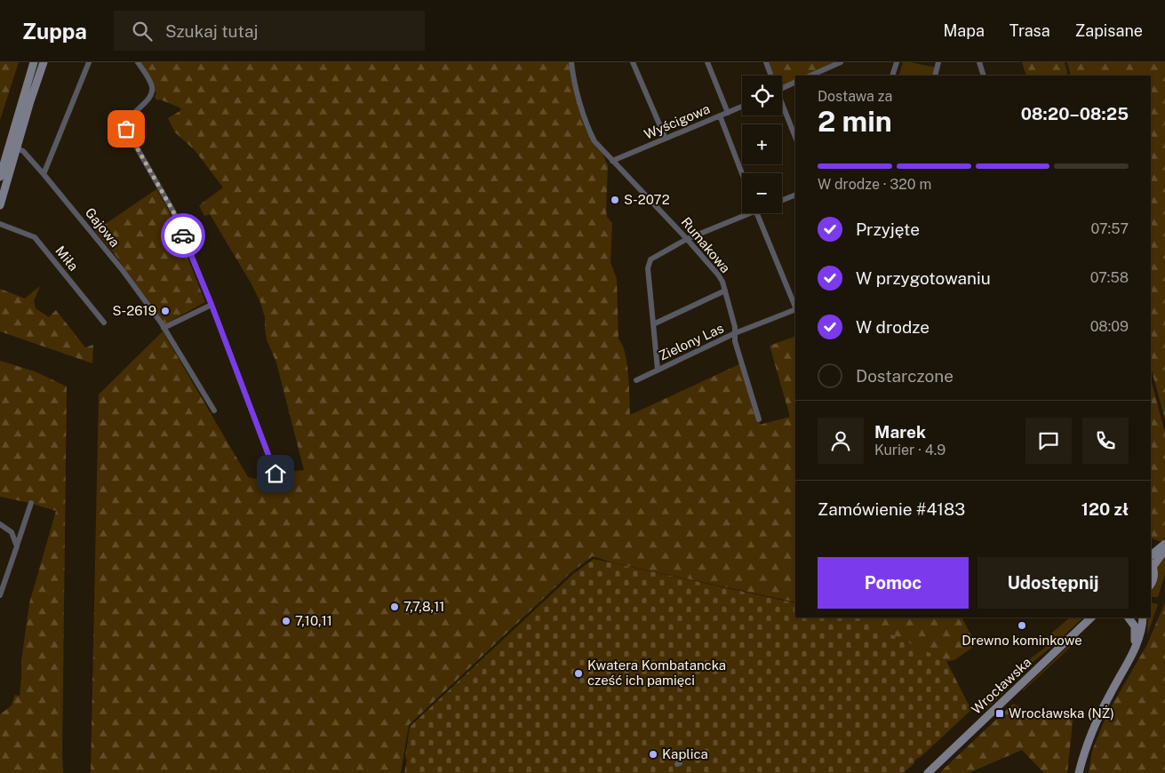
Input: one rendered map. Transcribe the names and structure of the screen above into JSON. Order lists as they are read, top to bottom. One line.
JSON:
{"streets":{"street":["Wyścigowa","Gajowa","Rumakowa","Miła","Zielony Las","Wrocławska"]},"crossings":[["Wyścigowa","Rumakowa"],["Rumakowa","Zielony Las"]],"places":{"other":["S-2072","S-2619","7,7,8,11","7,10,11","Drewno kominkowe","Kwatera Kombatancka cześć ich pamięci","Kaplica"],"transit":["Wrocławska (NŻ)"]},"page":{"header":"Zuppa","search":"Szukaj tutaj","nav":["Mapa","Trasa","Zapisane"],"map_buttons":["+","−"],"heading":["2 min","Dostawa za","08:20–08:25"],"panel":["Marek","Kurier · 4.9","Zamówienie #4183","120 zł"],"bar":"W drodze · 320 m","list":[["Przyjęte","07:57"],["W przygotowaniu","07:58"],["W drodze","08:09"],"Dostarczone"],"buttons":["Pomoc","Udostępnij"]}}
